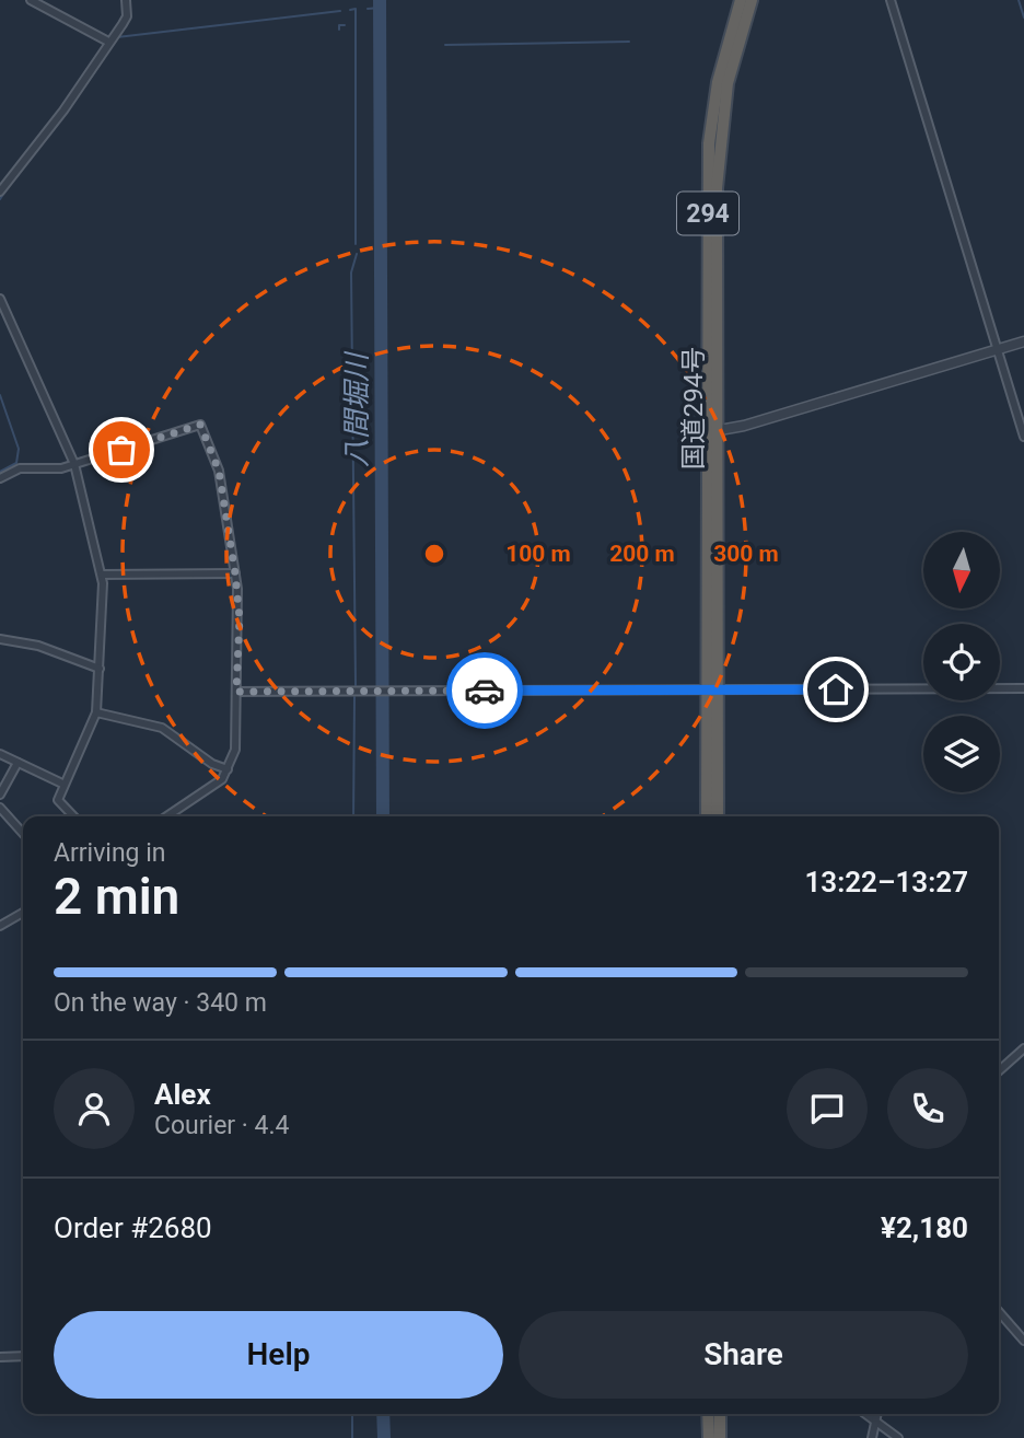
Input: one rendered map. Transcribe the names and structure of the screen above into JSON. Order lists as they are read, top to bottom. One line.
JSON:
{"streets":{"highway":["294","国道294号"]},"water":["八間堀川"],"north":"bottom","page":{"heading":["2 min","Arriving in","13:22–13:27"],"panel":["Alex","Courier · 4.4","Order #2680","¥2,180"],"bar":"On the way · 340 m","buttons":["Help","Share"]},"rings":["100 m","200 m","300 m"]}
